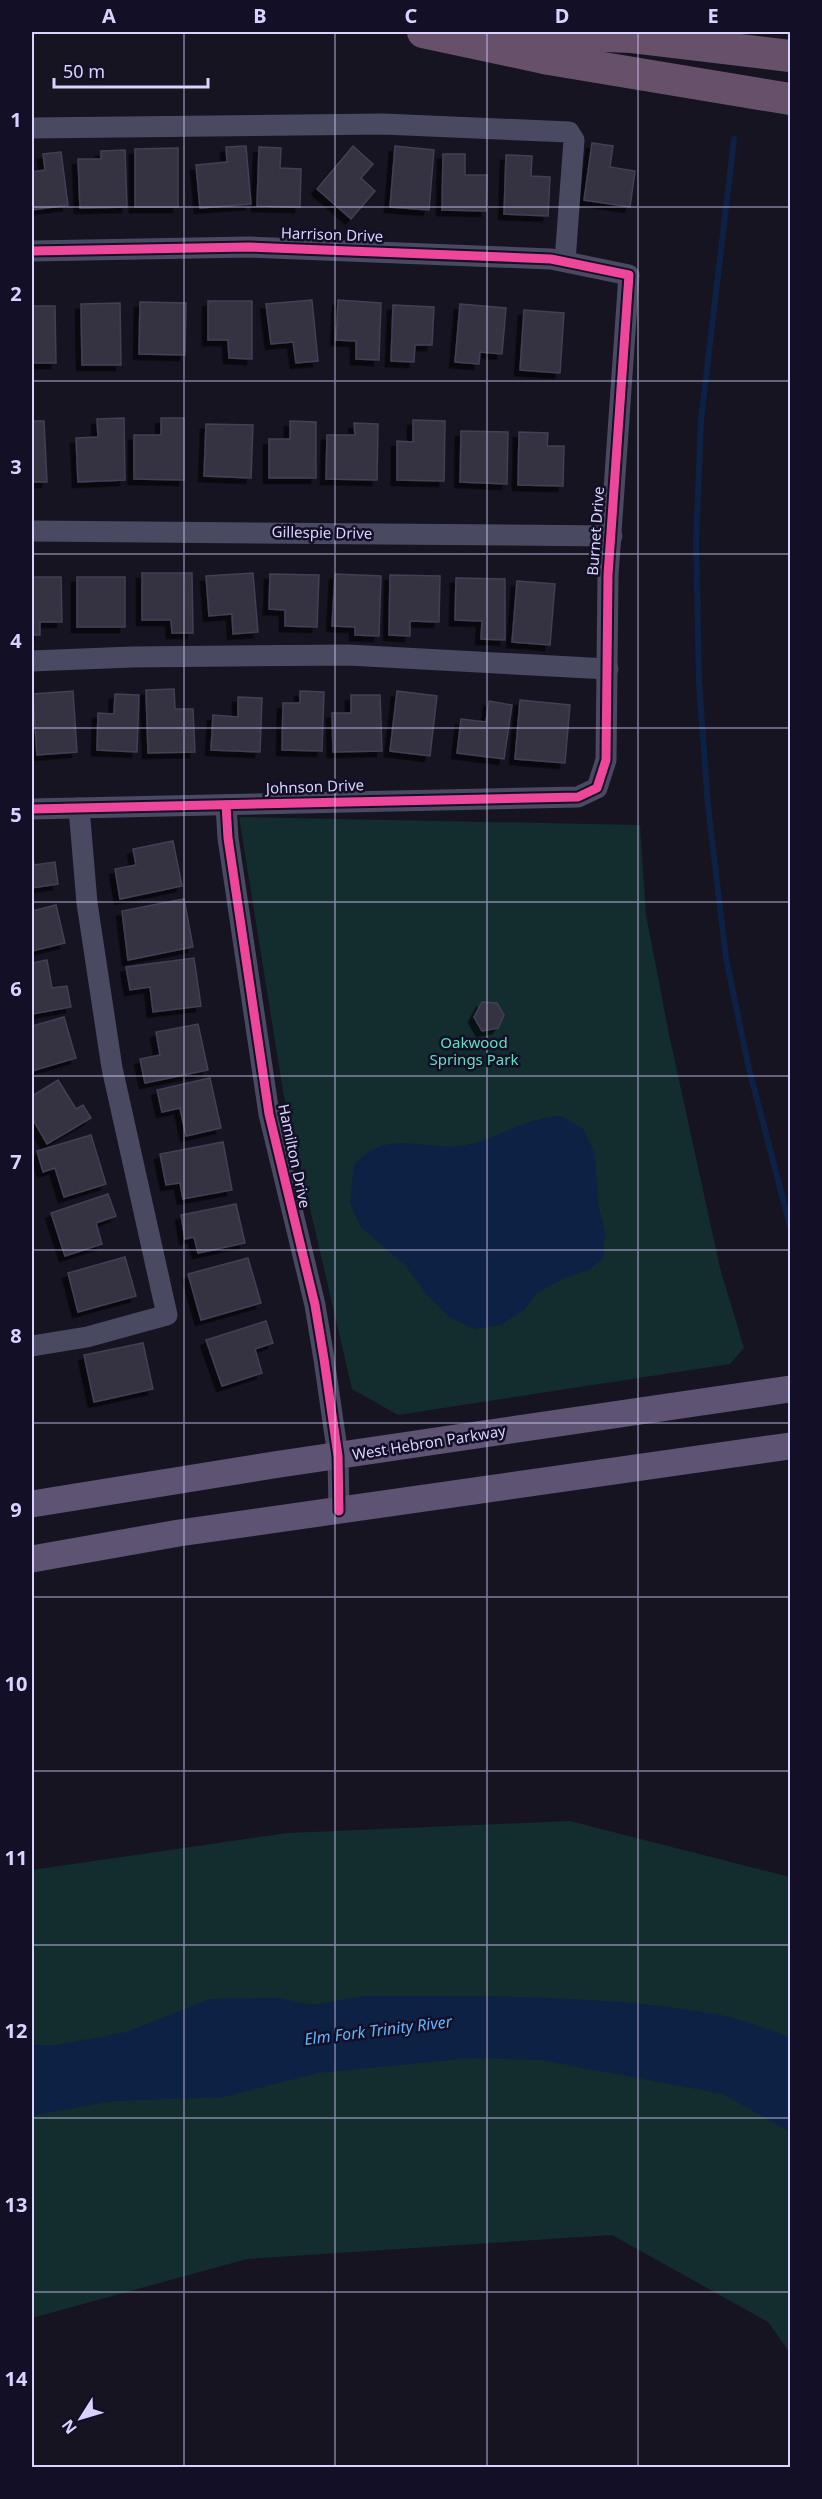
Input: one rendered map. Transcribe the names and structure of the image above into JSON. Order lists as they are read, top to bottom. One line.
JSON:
{"streets":{"main road":["West Hebron Parkway"],"street":["Harrison Drive","Burnet Drive","Gillespie Drive","Johnson Drive","Hamilton Drive"]},"crossings":[["Harrison Drive","Burnet Drive"],["Burnet Drive","Gillespie Drive"],["Burnet Drive","Johnson Drive"],["Johnson Drive","Hamilton Drive"],["Hamilton Drive","West Hebron Parkway"]],"water":["Elm Fork Trinity River"],"parks":["Oakwood Springs Park"],"scale_bar":"50 m","north":"bottom left","grid":{"columns":["A","B","C","D","E"],"rows":["1","2","3","4","5","6","7","8","9","10","11","12","13","14"]}}
